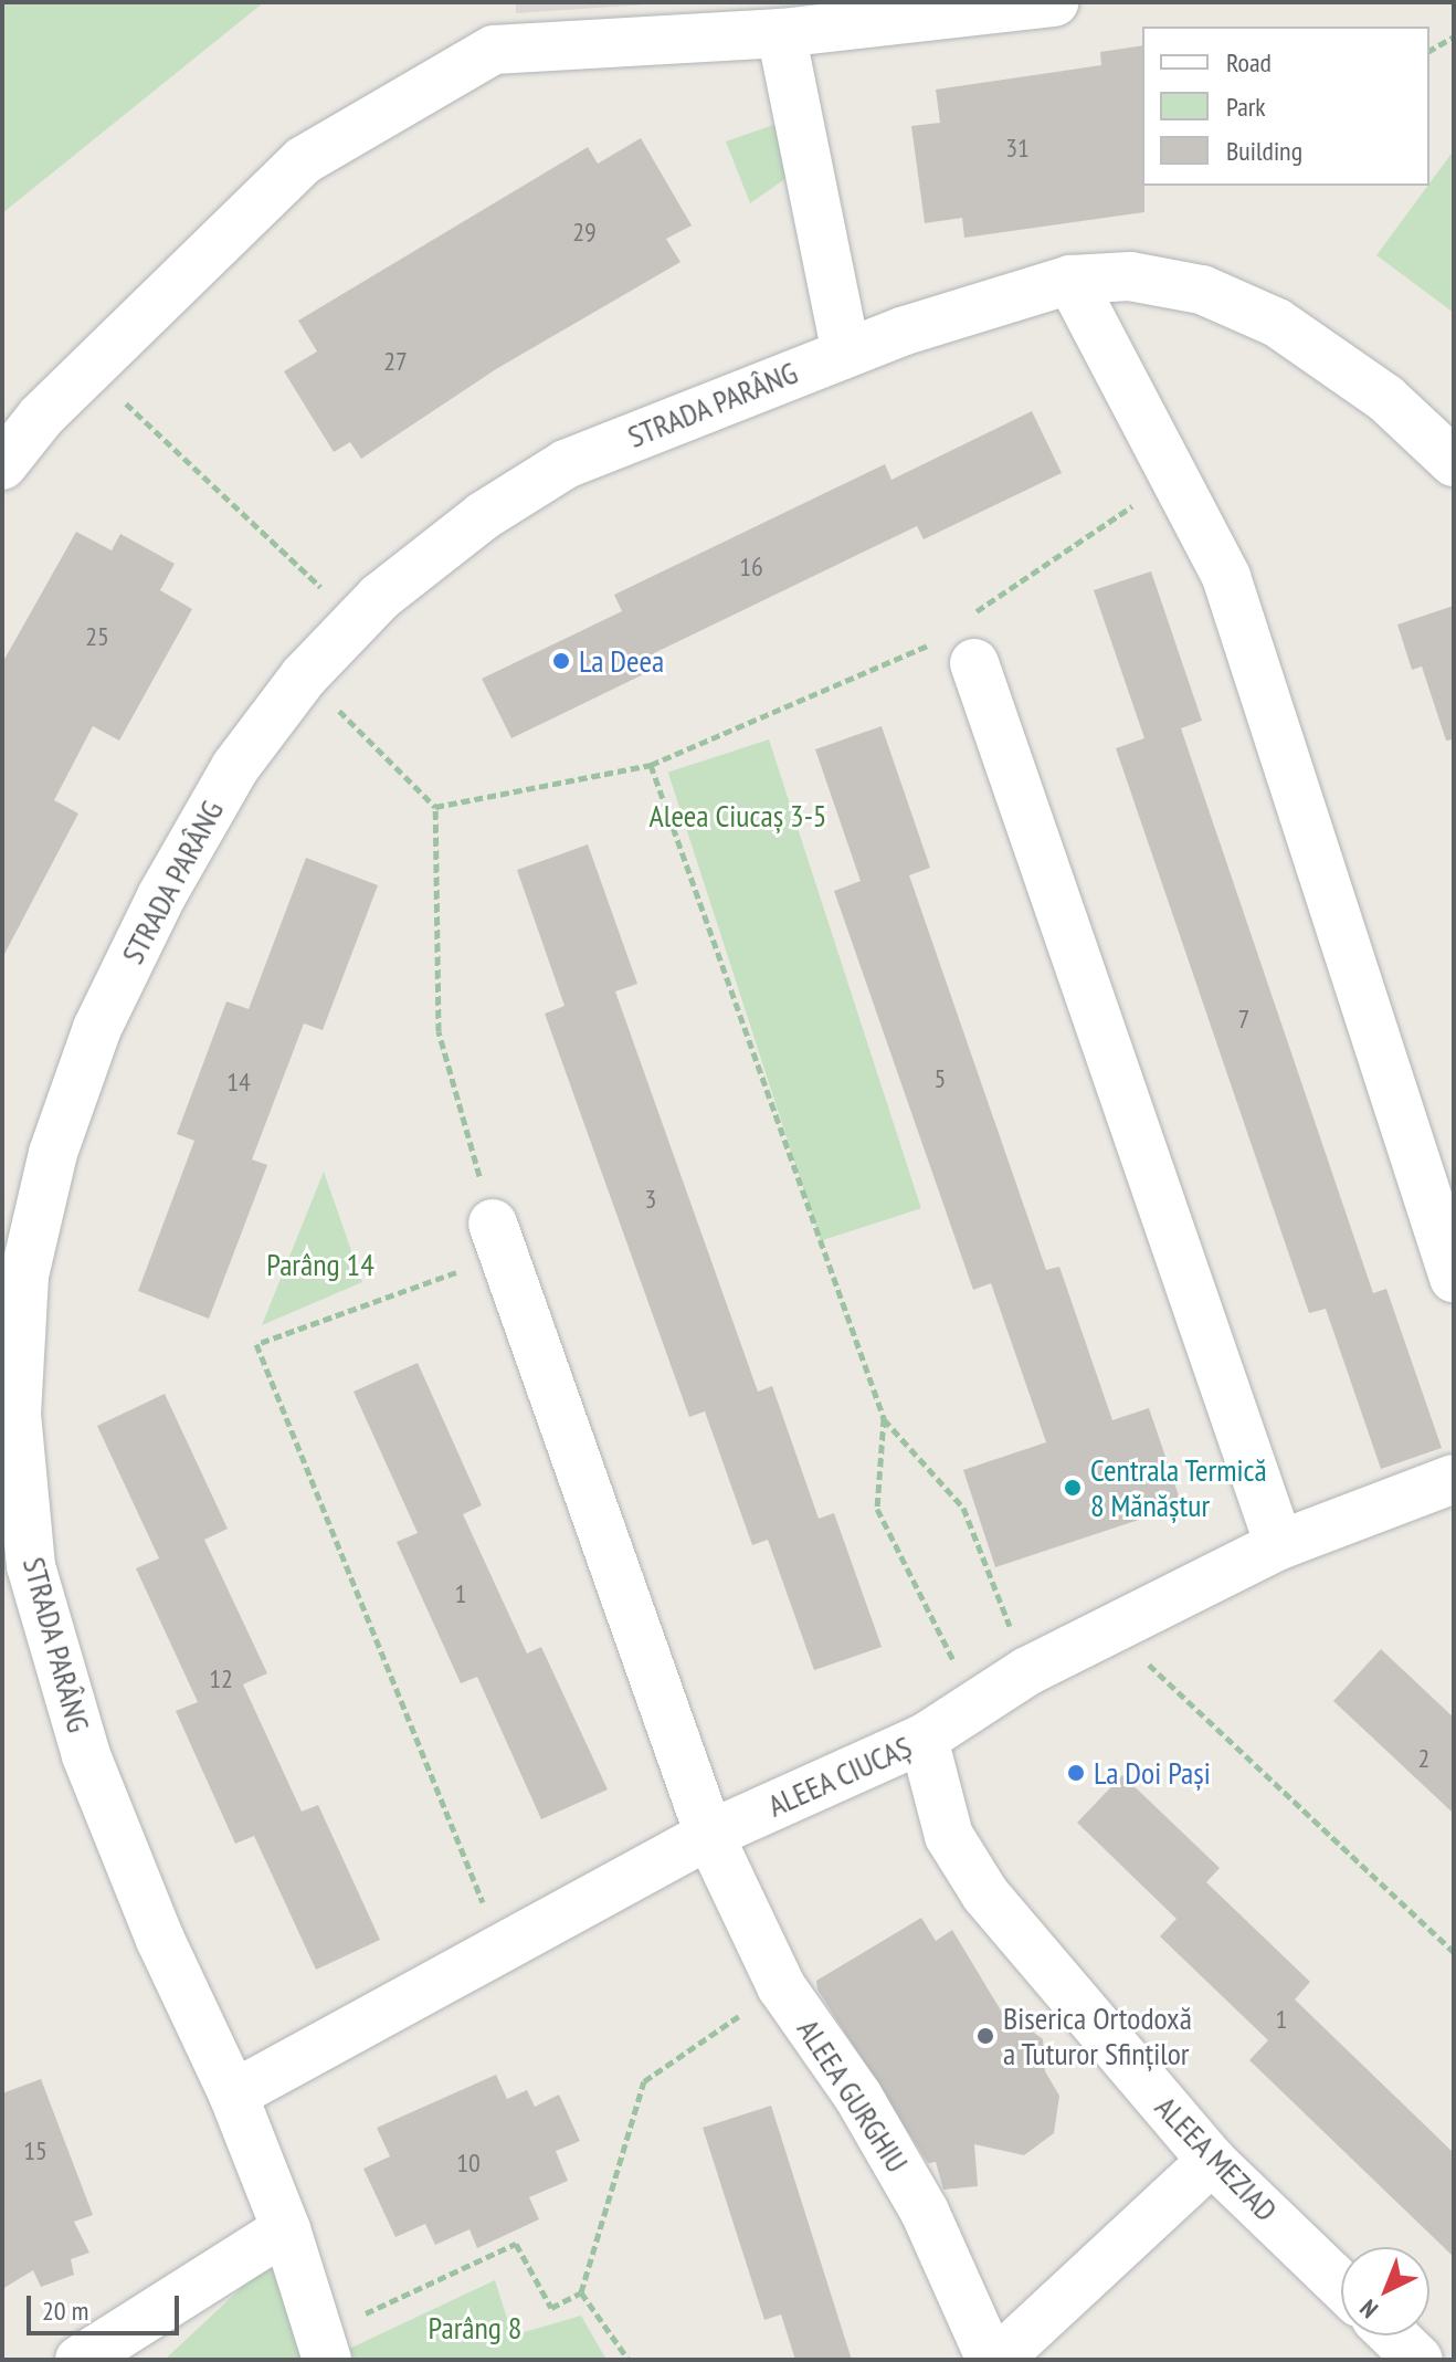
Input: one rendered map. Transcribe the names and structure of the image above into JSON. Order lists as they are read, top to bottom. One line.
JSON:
{"streets":{"street":["STRADA PARÂNG","ALEEA CIUCAȘ","ALEEA GURGHIU","ALEEA MEZIAD"]},"crossings":[["STRADA PARÂNG","ALEEA CIUCAȘ"],["ALEEA CIUCAȘ","ALEEA GURGHIU"],["ALEEA CIUCAȘ","ALEEA MEZIAD"]],"parks":["Aleea Ciucaș 3-5","Parâng 14","Parâng 8"],"places":["La Deea","Centrala Termică 8 Mănăștur","La Doi Pași","Biserica Ortodoxă a Tuturor Sfinților"],"house_numbers":["31","29","27","16","25","7","5","14","3","1","12","2","1","15","10"],"legend":["Road","Park","Building"],"scale_bar":"20 m","north":"bottom left"}
